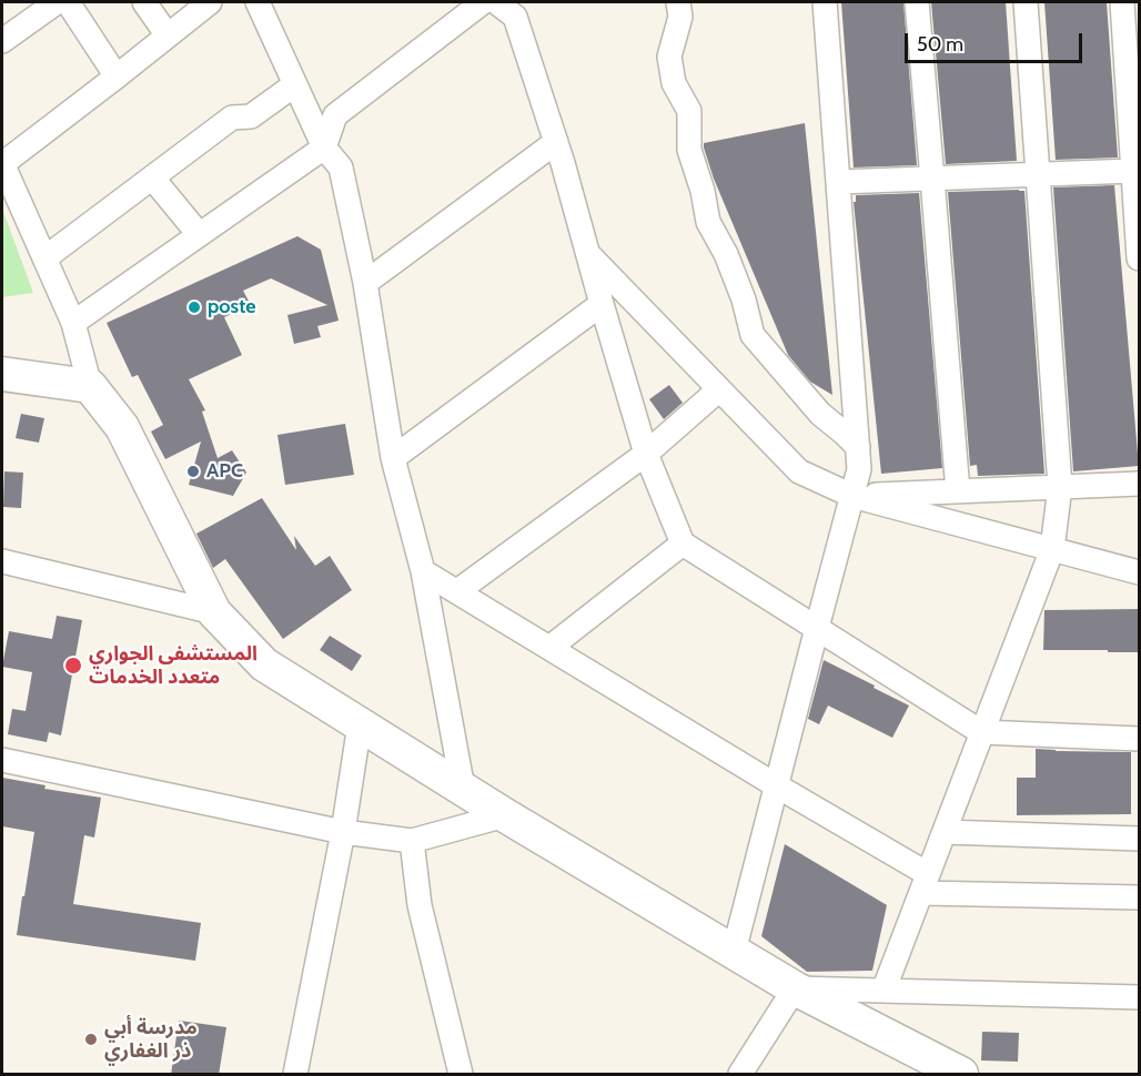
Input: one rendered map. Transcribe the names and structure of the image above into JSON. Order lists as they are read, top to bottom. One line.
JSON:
{"places":["poste","APC","المستشفى الجواري متعدد الخدمات","مدرسة أبي ذر الغفاري"],"scale_bar":"50 m"}
